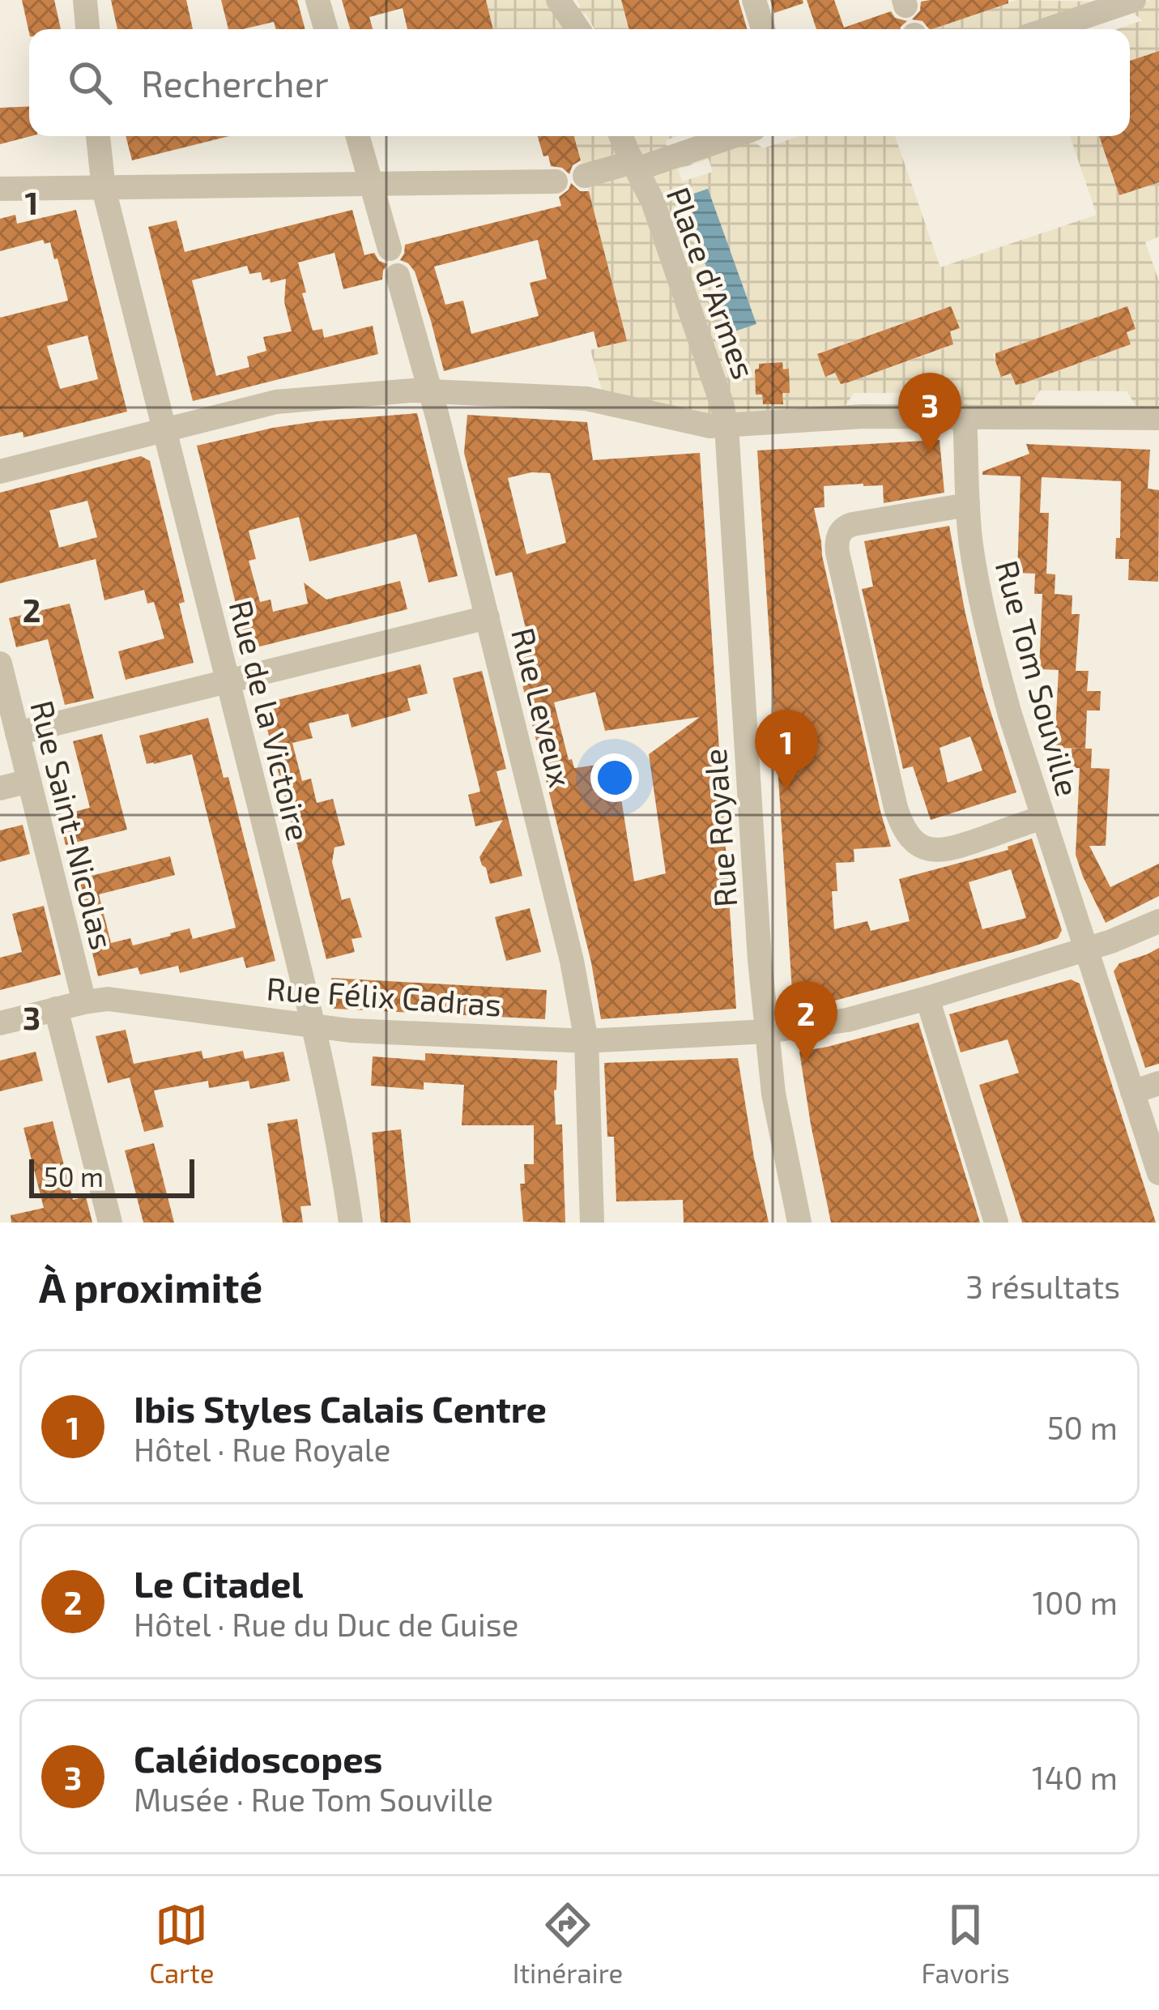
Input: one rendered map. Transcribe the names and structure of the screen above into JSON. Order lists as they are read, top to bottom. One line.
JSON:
{"streets":{"street":["Place d'Armes","Rue Tom Souville","Rue Leveux","Rue de la Victoire","Rue Saint-Nicolas","Rue Royale","Rue Félix Cadras"]},"crossings":[["Place d'Armes","Rue Royale"],["Rue Tom Souville","Rue Félix Cadras"],["Rue Leveux","Rue Félix Cadras"],["Rue de la Victoire","Rue Félix Cadras"],["Rue Saint-Nicolas","Rue Félix Cadras"],["Rue Royale","Rue Félix Cadras"]],"scale_bar":"50 m","page":{"search":"Rechercher","pins":["3","1","2"],"scale":"50 m","heading":["À proximité","3 résultats"],"list":[{"mark":"1","name":"Ibis Styles Calais Centre","note":"Hôtel · Rue Royale","value":"50 m"},{"mark":"2","name":"Le Citadel","note":"Hôtel · Rue du Duc de Guise","value":"100 m"},{"mark":"3","name":"Caléidoscopes","note":"Musée · Rue Tom Souville","value":"140 m"}],"nav":["Carte","Itinéraire","Favoris"]},"grid":{"rows":["1","2","3"]}}
